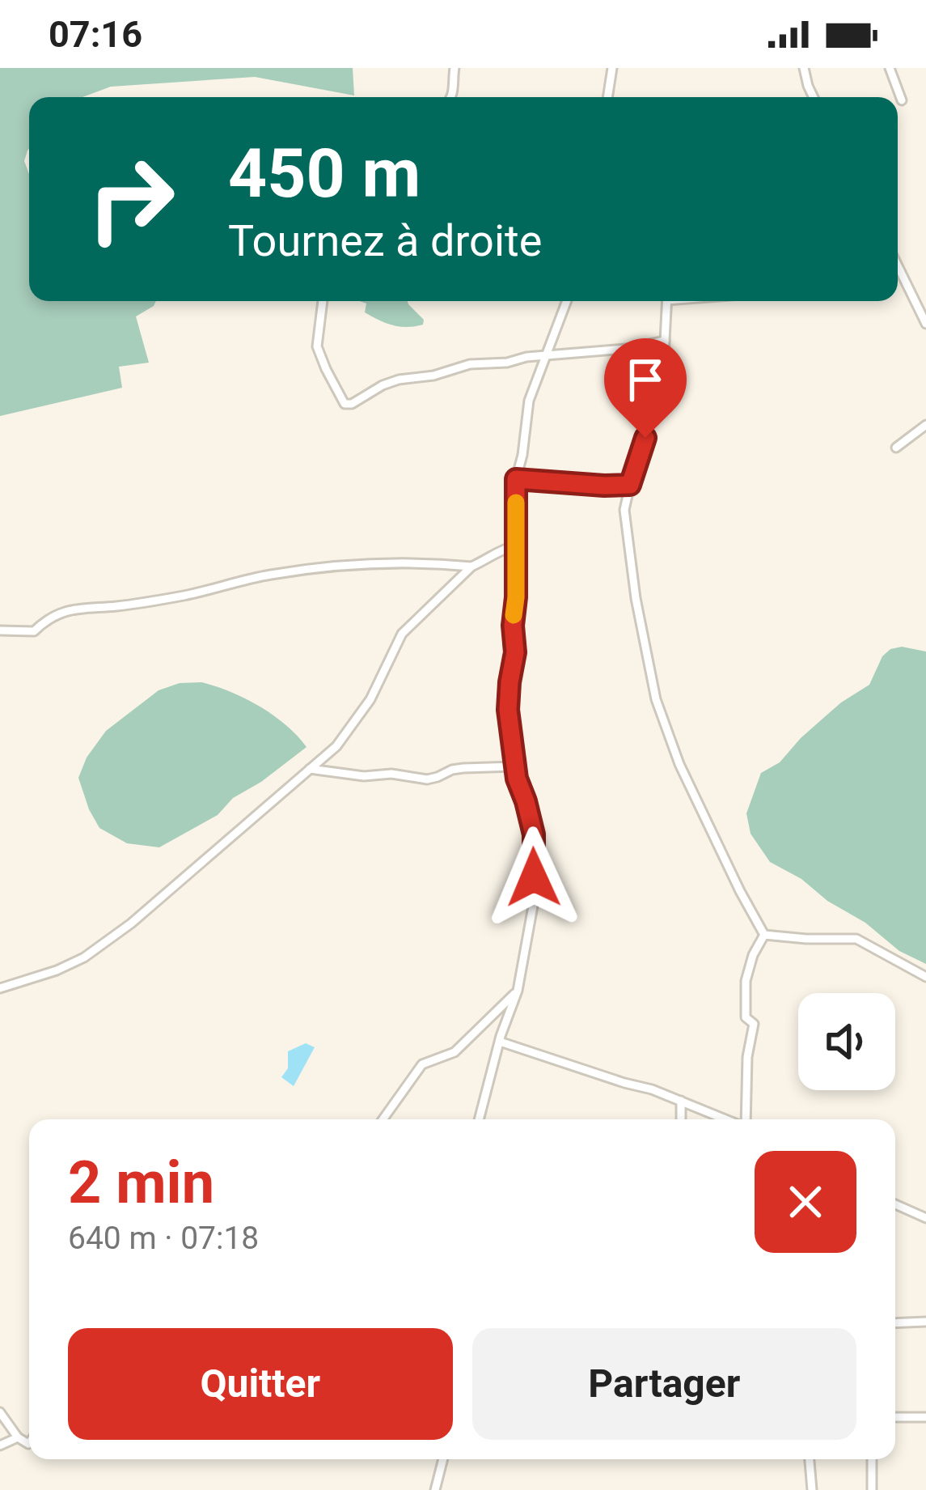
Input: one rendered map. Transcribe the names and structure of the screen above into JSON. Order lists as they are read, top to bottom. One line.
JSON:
{"page":{"status":"07:16","turn":["450 m","Tournez à droite"],"heading":["2 min","640 m · 07:18"],"buttons":["Quitter","Partager"]}}
